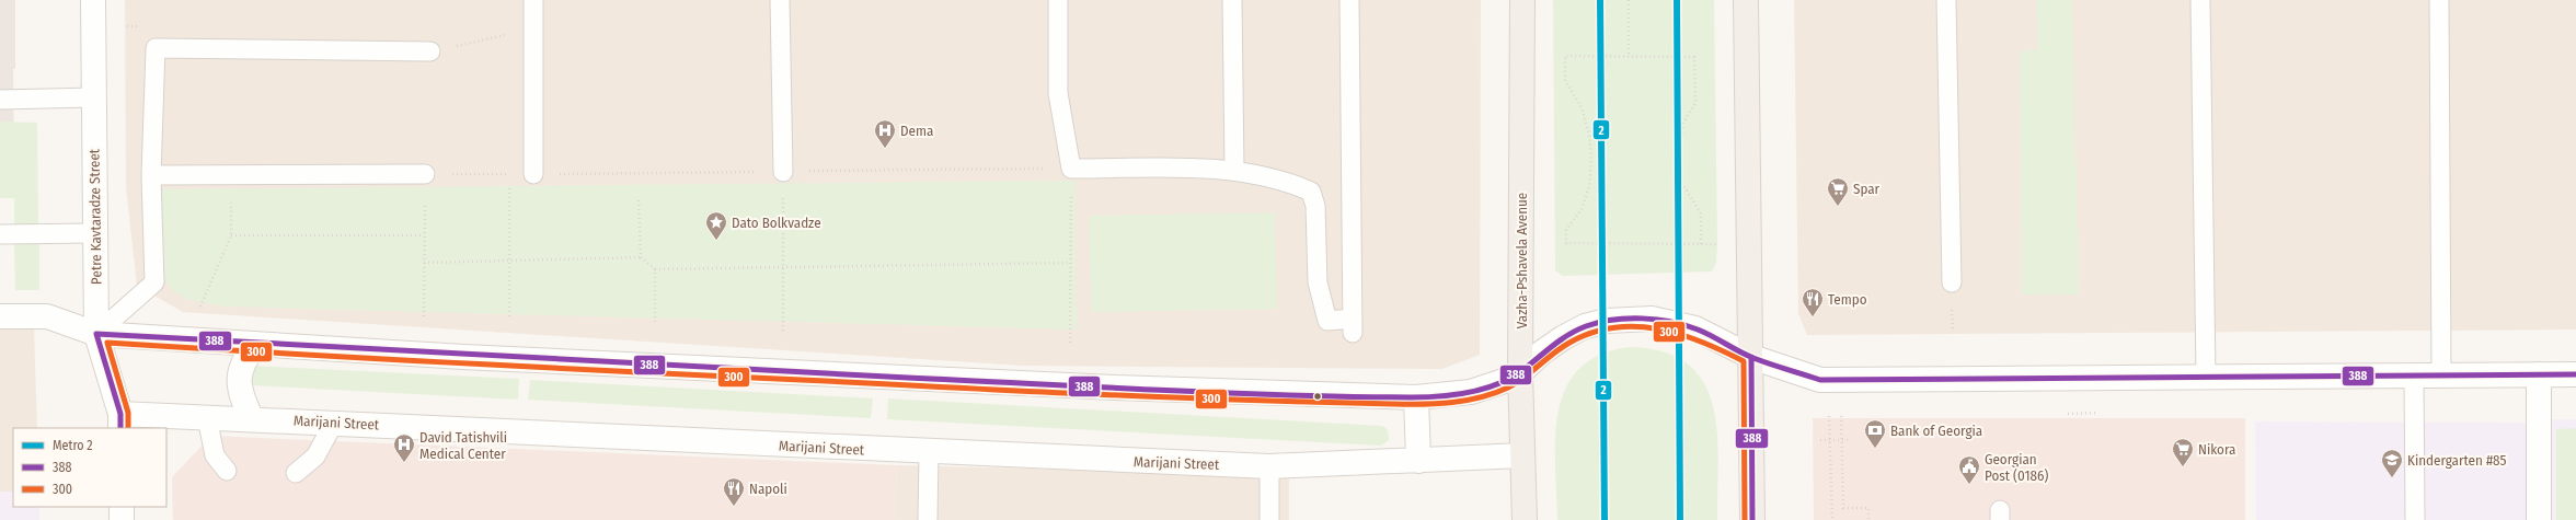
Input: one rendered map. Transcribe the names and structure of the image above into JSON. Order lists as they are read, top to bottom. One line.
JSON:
{"streets":{"main road":["Vazha-Pshavela Avenue"],"street":["Petre Kavtaradze Street","Marijani Street"]},"crossings":[["Petre Kavtaradze Street","Marijani Street"],["Vazha-Pshavela Avenue","Marijani Street"]],"places":{"hospital":["Dema","David Tatishvili Medical Center"],"supermarket":["Spar","Nikora"],"place":["Dato Bolkvadze"],"restaurant":["Tempo","Napoli"],"bank":["Bank of Georgia"],"school or university":["Kindergarten #85"],"public building":["Georgian Post (0186)"]},"lines":["metro line 2","transit line 388","transit line 300"],"legend":["Metro 2","388","300"]}
